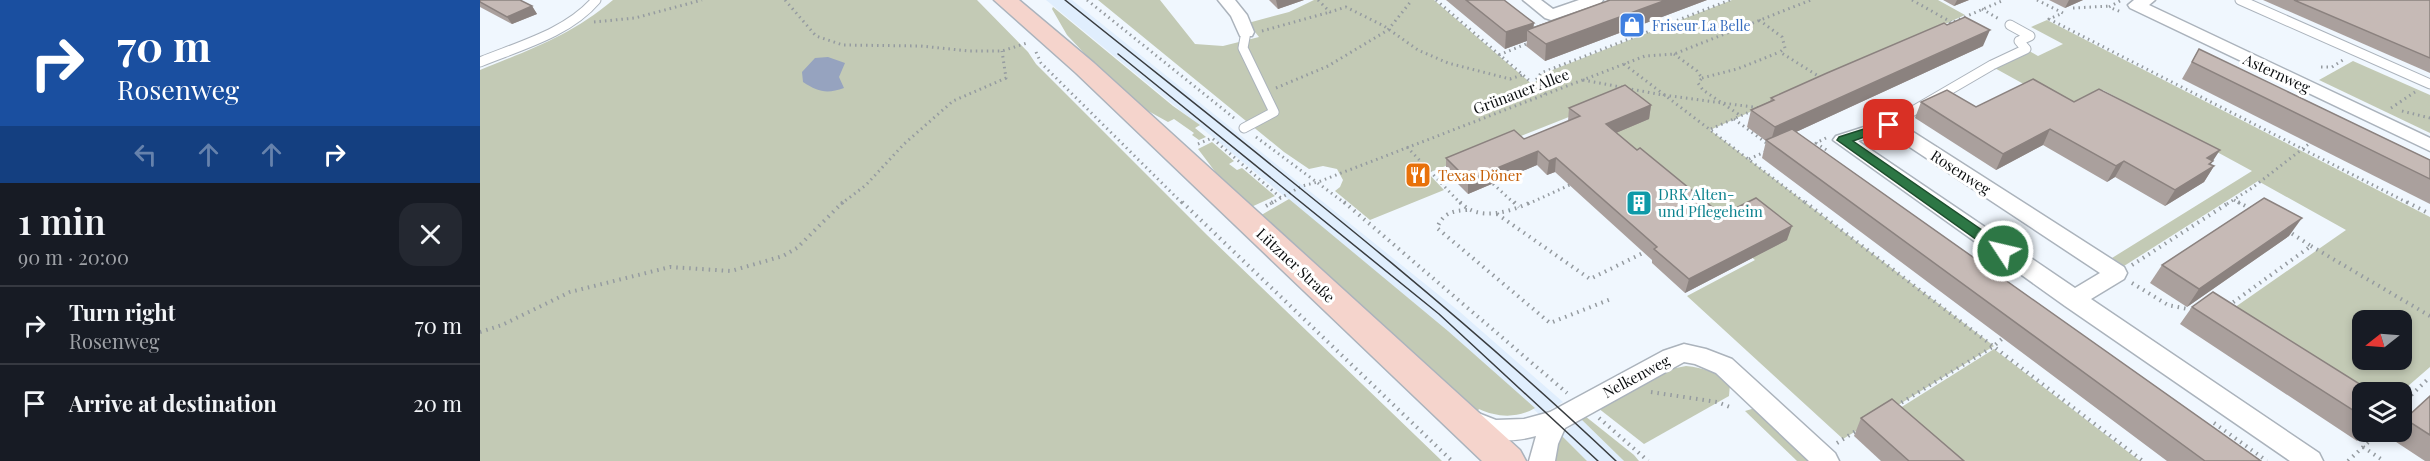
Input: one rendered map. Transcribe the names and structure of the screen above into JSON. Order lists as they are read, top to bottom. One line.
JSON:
{"streets":{"main road":["Lützner Straße"],"street":["Asternweg","Rosenweg","Nelkenweg"],"path":["Grünauer Allee"]},"crossings":[["Grünauer Allee","Lützner Straße"],["Lützner Straße","Nelkenweg"]],"places":{"shop":["Friseur La Belle"],"restaurant":["Texas Döner"],"building":["DRK Alten- und Pflegeheim"]},"north":"left","page":{"turn":["70 m","Rosenweg"],"heading":["1 min","90 m · 20:00"],"list":[{"name":"Turn right","note":"Rosenweg","value":"70 m"},{"name":"Arrive at destination","value":"20 m"}]}}
